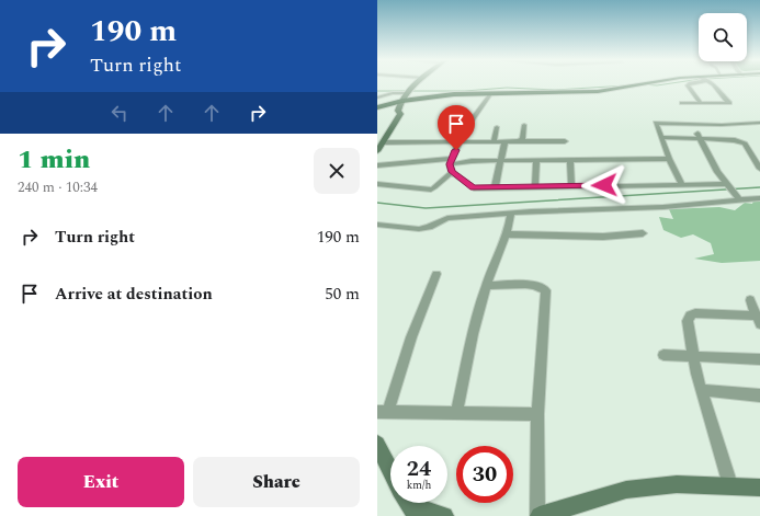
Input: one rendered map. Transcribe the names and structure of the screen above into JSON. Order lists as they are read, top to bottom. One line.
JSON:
{"page":{"turn":["190 m","Turn right"],"heading":["1 min","240 m · 10:34"],"list":[{"name":"Turn right","value":"190 m"},{"name":"Arrive at destination","value":"50 m"}],"speed":"24 km/h","limit":"30","buttons":["Exit","Share"]}}
